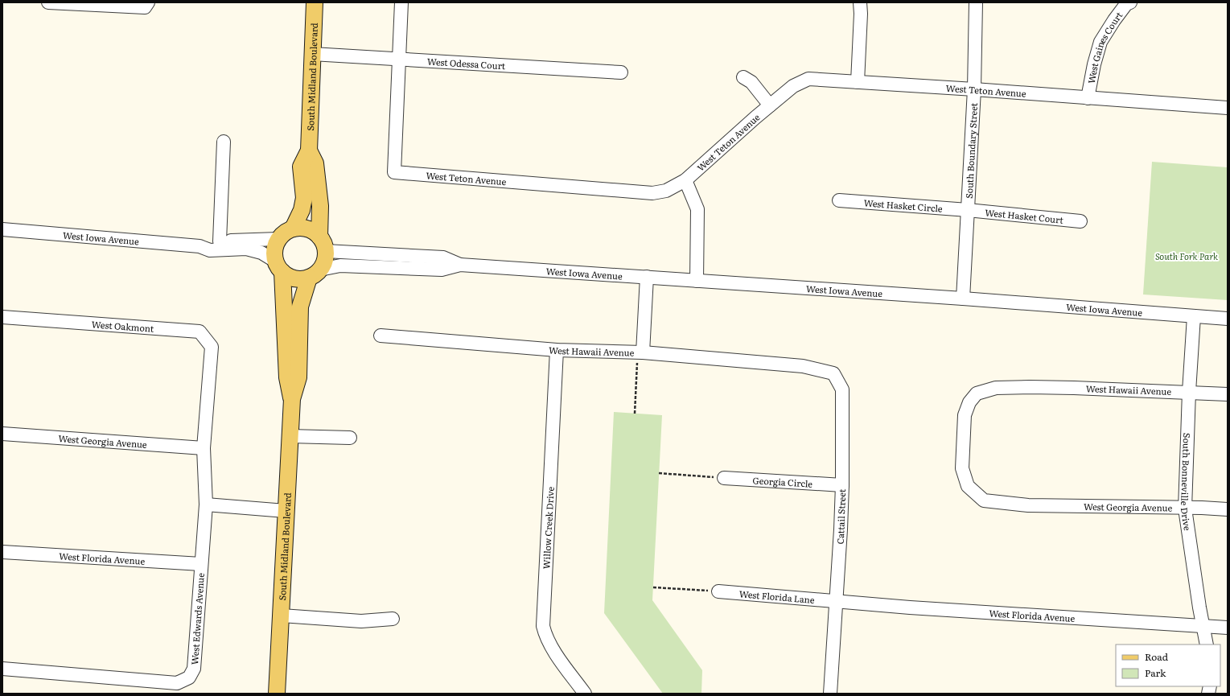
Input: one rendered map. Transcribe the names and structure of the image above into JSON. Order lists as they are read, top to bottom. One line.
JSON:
{"streets":{"main road":["South Midland Boulevard"],"street":["West Gaines Court","West Odessa Court","West Teton Avenue","South Boundary Street","West Hasket Circle","West Hasket Court","West Iowa Avenue","West Oakmont","West Hawaii Avenue","West Georgia Avenue","Georgia Circle","South Bonneville Drive","Cattail Street","Willow Creek Drive","West Florida Avenue","West Florida Lane","West Edwards Avenue"]},"crossings":[["West Gaines Court","West Teton Avenue"],["West Odessa Court","South Midland Boulevard"],["West Odessa Court","West Teton Avenue"],["South Midland Boulevard","West Iowa Avenue"],["West Teton Avenue","South Boundary Street"],["South Boundary Street","West Hasket Circle"],["South Boundary Street","West Hasket Court"],["South Boundary Street","West Iowa Avenue"],["West Hasket Circle","West Hasket Court"],["West Iowa Avenue","South Bonneville Drive"],["West Oakmont","West Edwards Avenue"],["West Hawaii Avenue","West Georgia Avenue"],["West Hawaii Avenue","South Bonneville Drive"],["West Hawaii Avenue","Cattail Street"],["West Hawaii Avenue","Willow Creek Drive"],["West Georgia Avenue","South Bonneville Drive"],["West Georgia Avenue","West Edwards Avenue"],["Georgia Circle","Cattail Street"],["South Bonneville Drive","West Florida Avenue"],["Cattail Street","West Florida Avenue"],["Cattail Street","West Florida Lane"],["West Florida Avenue","West Florida Lane"],["West Florida Avenue","West Edwards Avenue"]],"parks":["South Fork Park"],"legend":["Road","Park"]}
